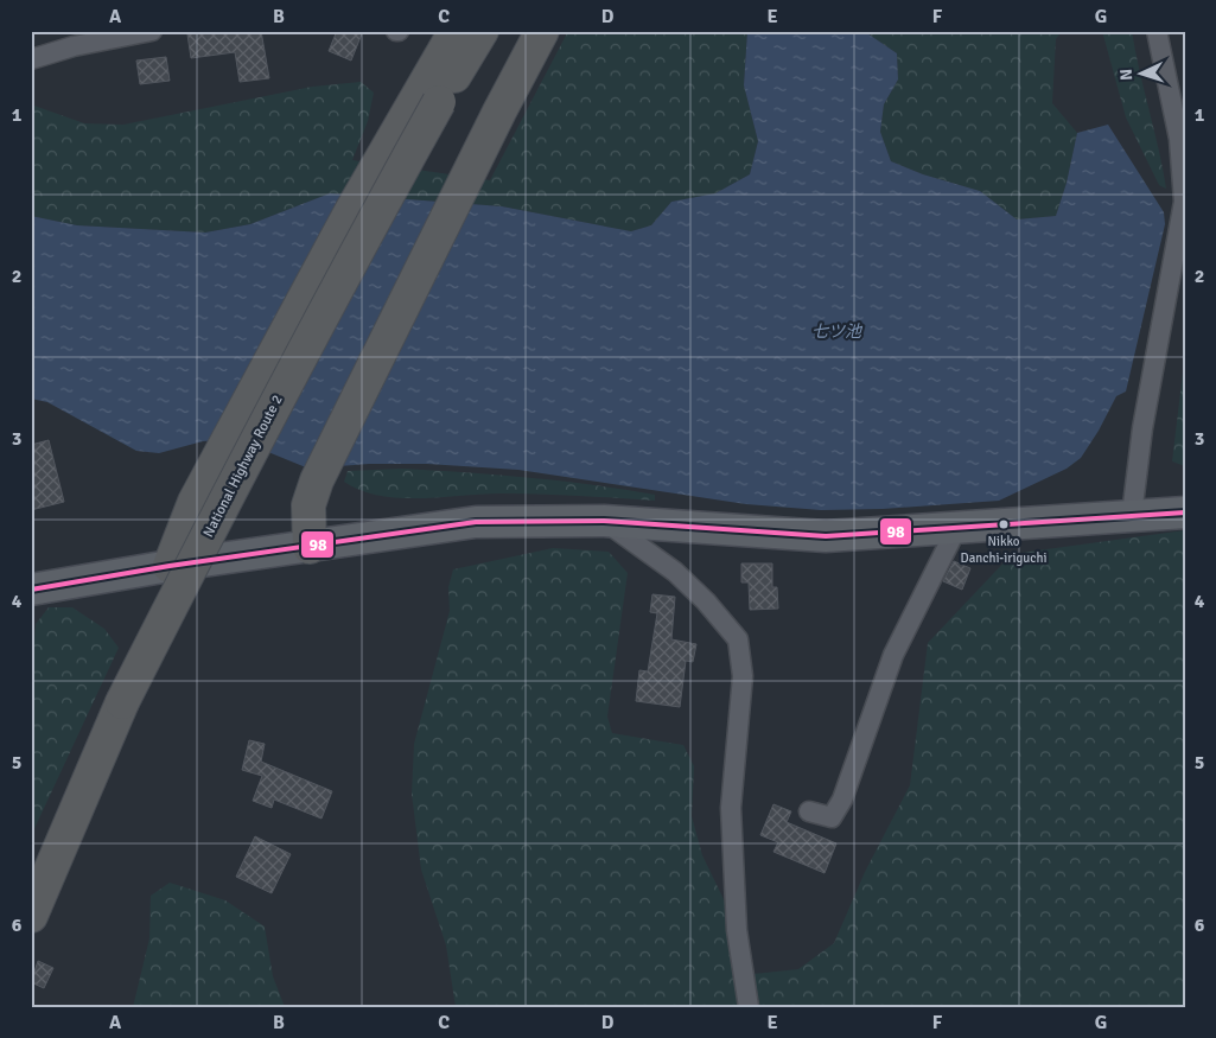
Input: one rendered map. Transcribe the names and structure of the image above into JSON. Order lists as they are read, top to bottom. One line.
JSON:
{"streets":{"highway":["National Highway Route 2"]},"water":["七ツ池"],"places":["Nikko Danchi-iriguchi"],"lines":["transit line 98"],"north":"left","grid":{"columns":["A","B","C","D","E","F","G"],"rows":["1","2","3","4","5","6"]}}
